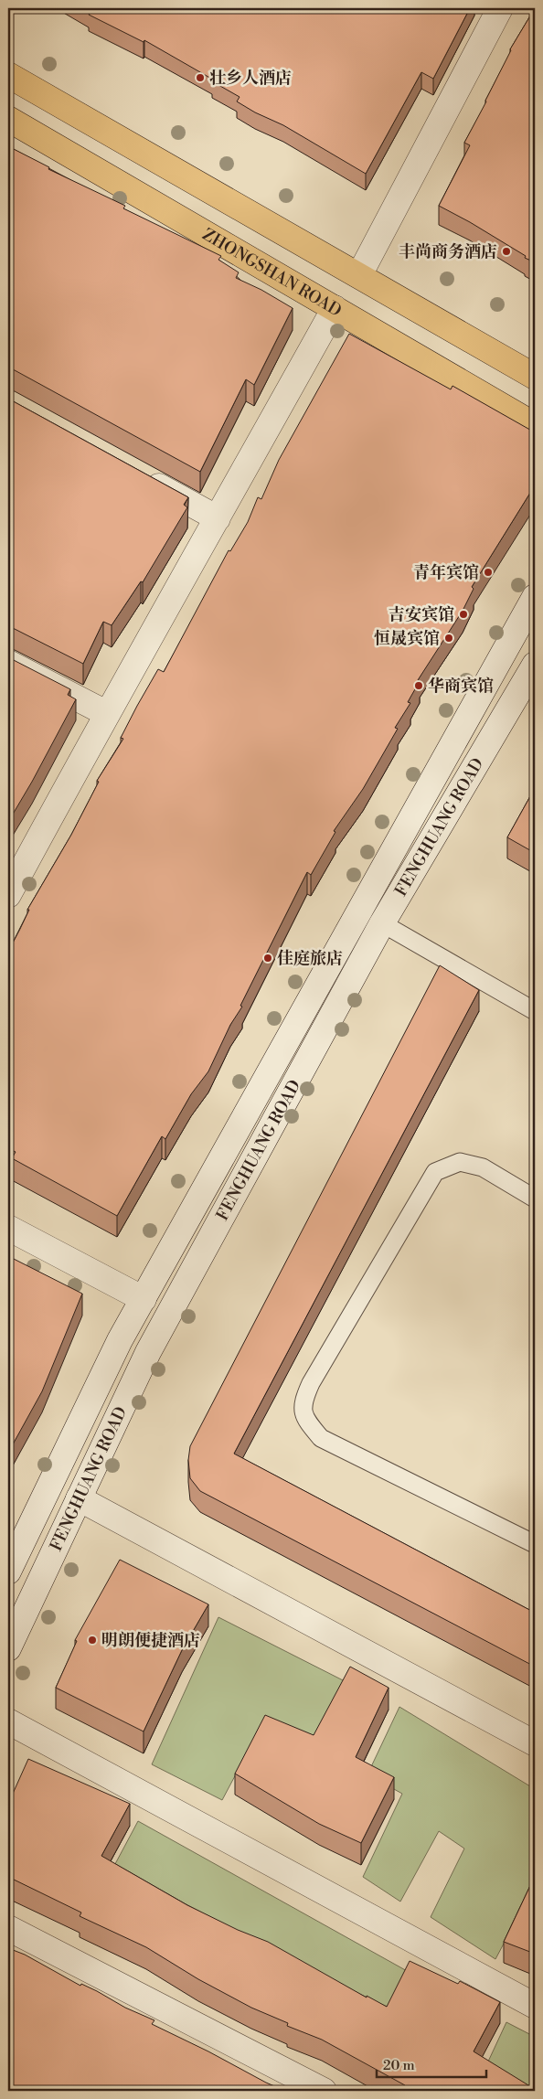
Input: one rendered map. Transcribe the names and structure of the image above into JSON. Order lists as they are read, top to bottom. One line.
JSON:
{"streets":{"main road":["ZHONGSHAN ROAD"],"street":["FENGHUANG ROAD"]},"places":["壮乡人酒店","丰尚商务酒店","青年宾馆","吉安宾馆","恒晟宾馆","华商宾馆","佳庭旅店","明朗便捷酒店"],"scale_bar":"20 m"}
